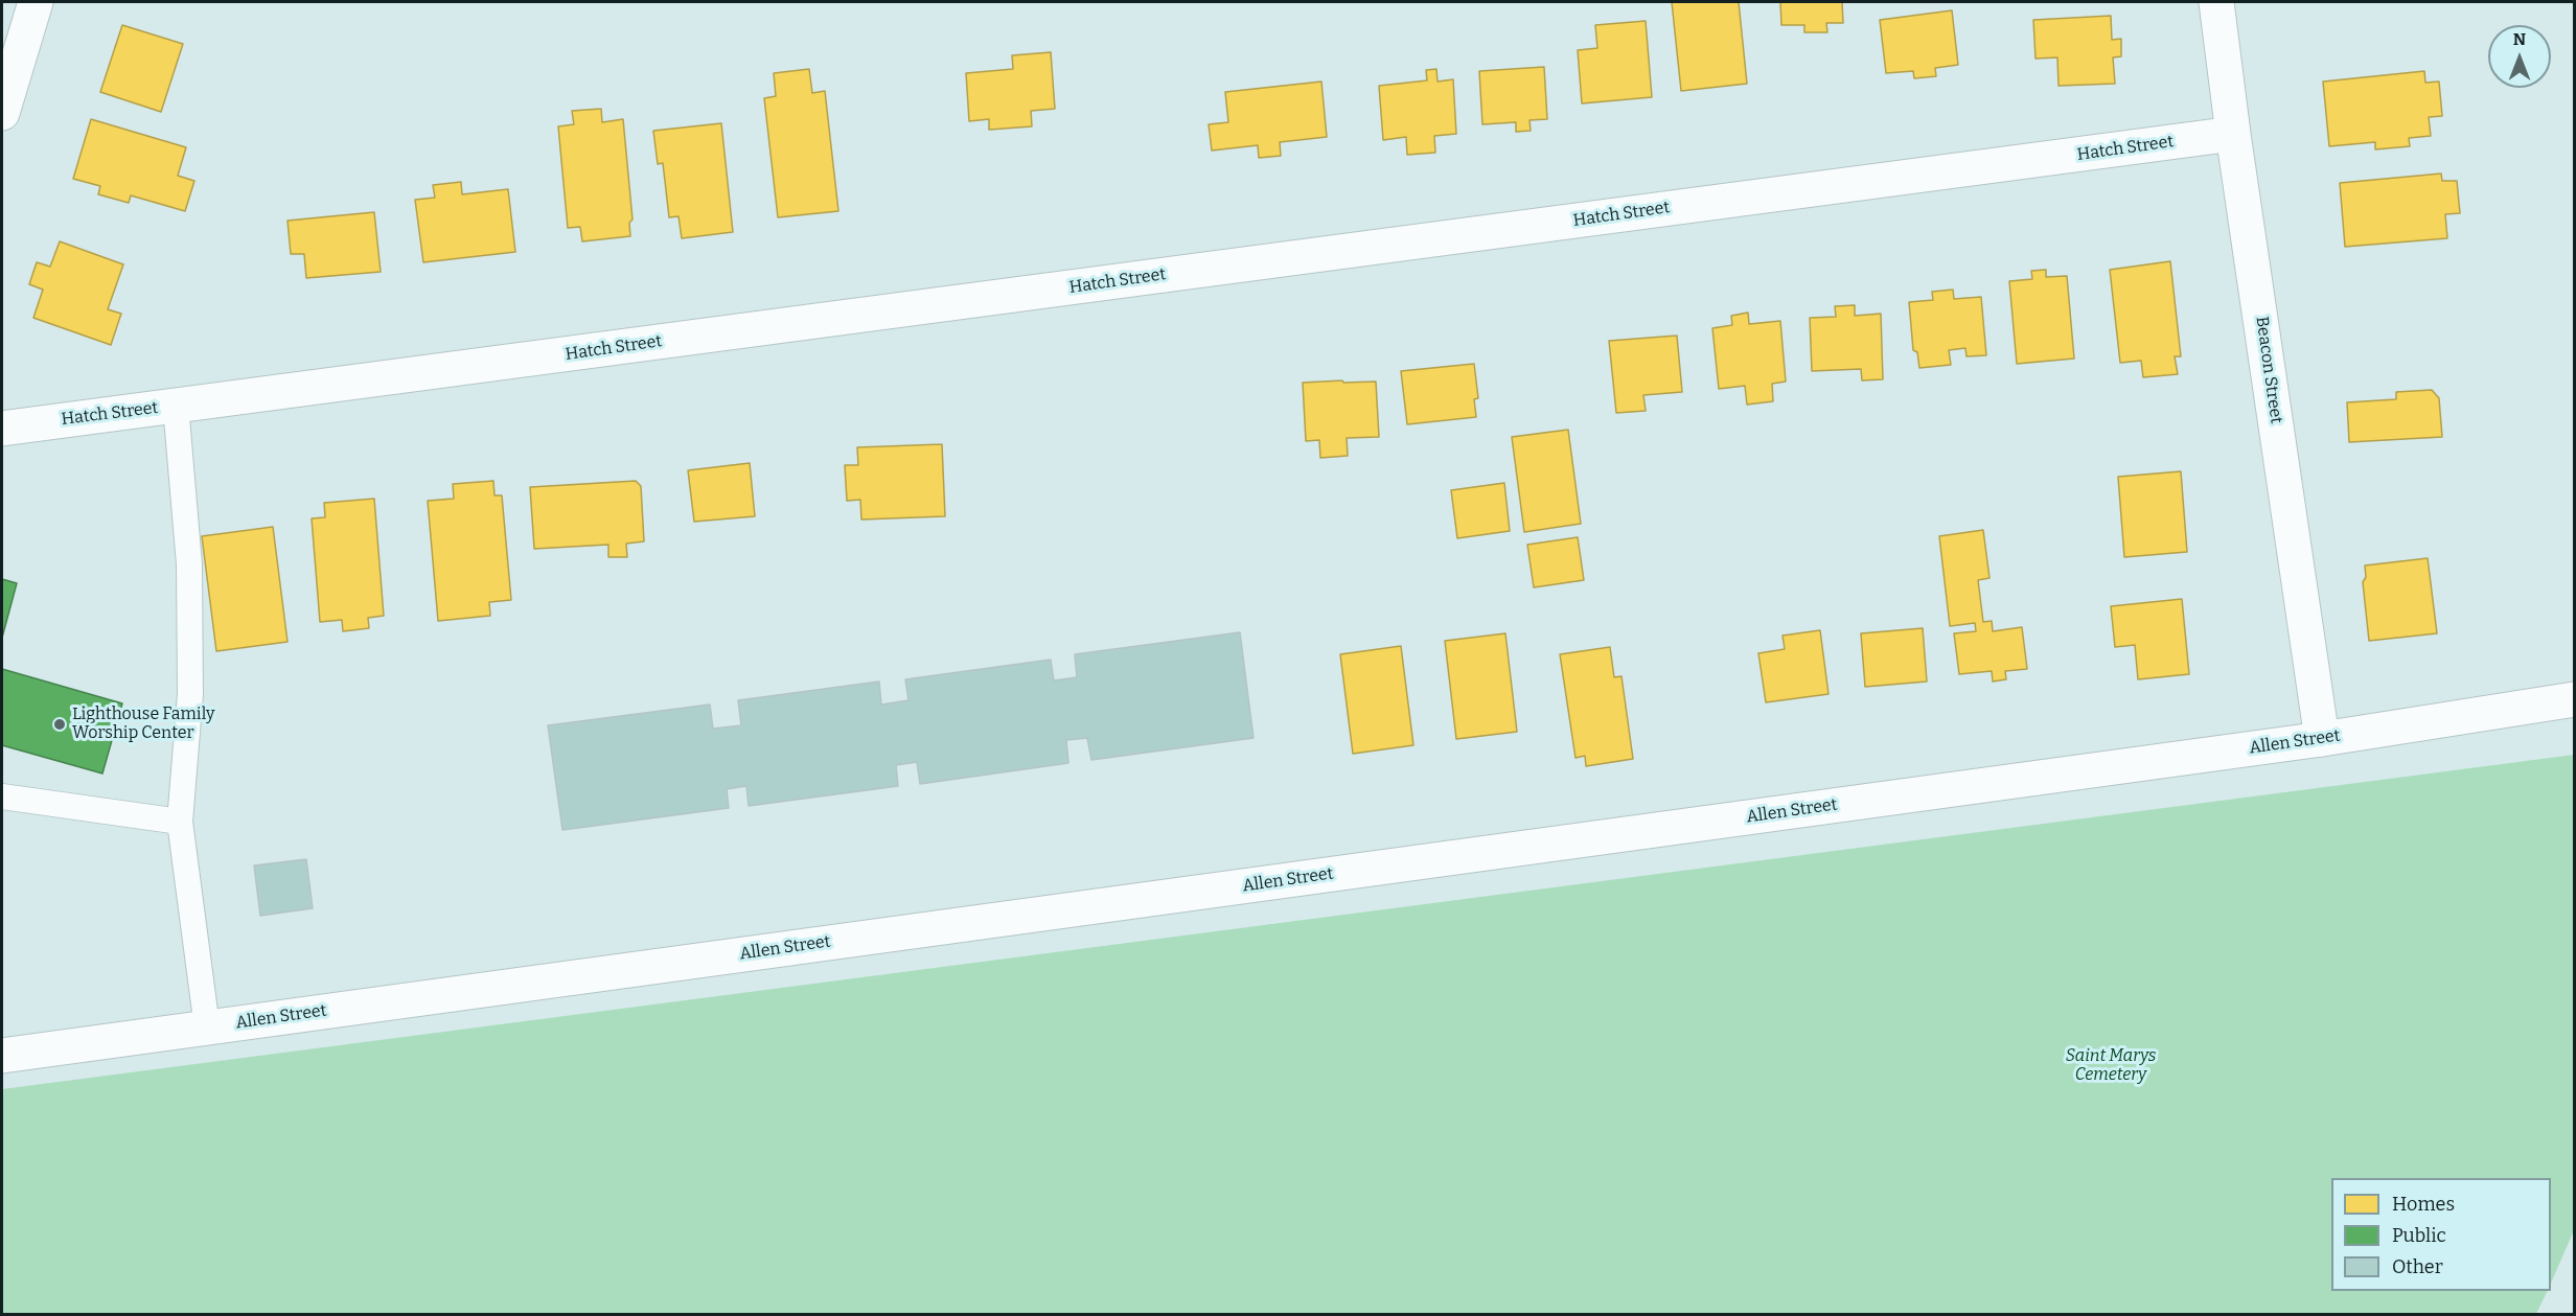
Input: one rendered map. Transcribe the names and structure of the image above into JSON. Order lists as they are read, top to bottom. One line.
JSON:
{"streets":{"street":["Hatch Street","Beacon Street","Allen Street"]},"crossings":[["Hatch Street","Beacon Street"],["Beacon Street","Allen Street"]],"parks":["Saint Marys Cemetery"],"places":["Lighthouse Family Worship Center"],"legend":["Homes","Public","Other"],"north":"top"}
